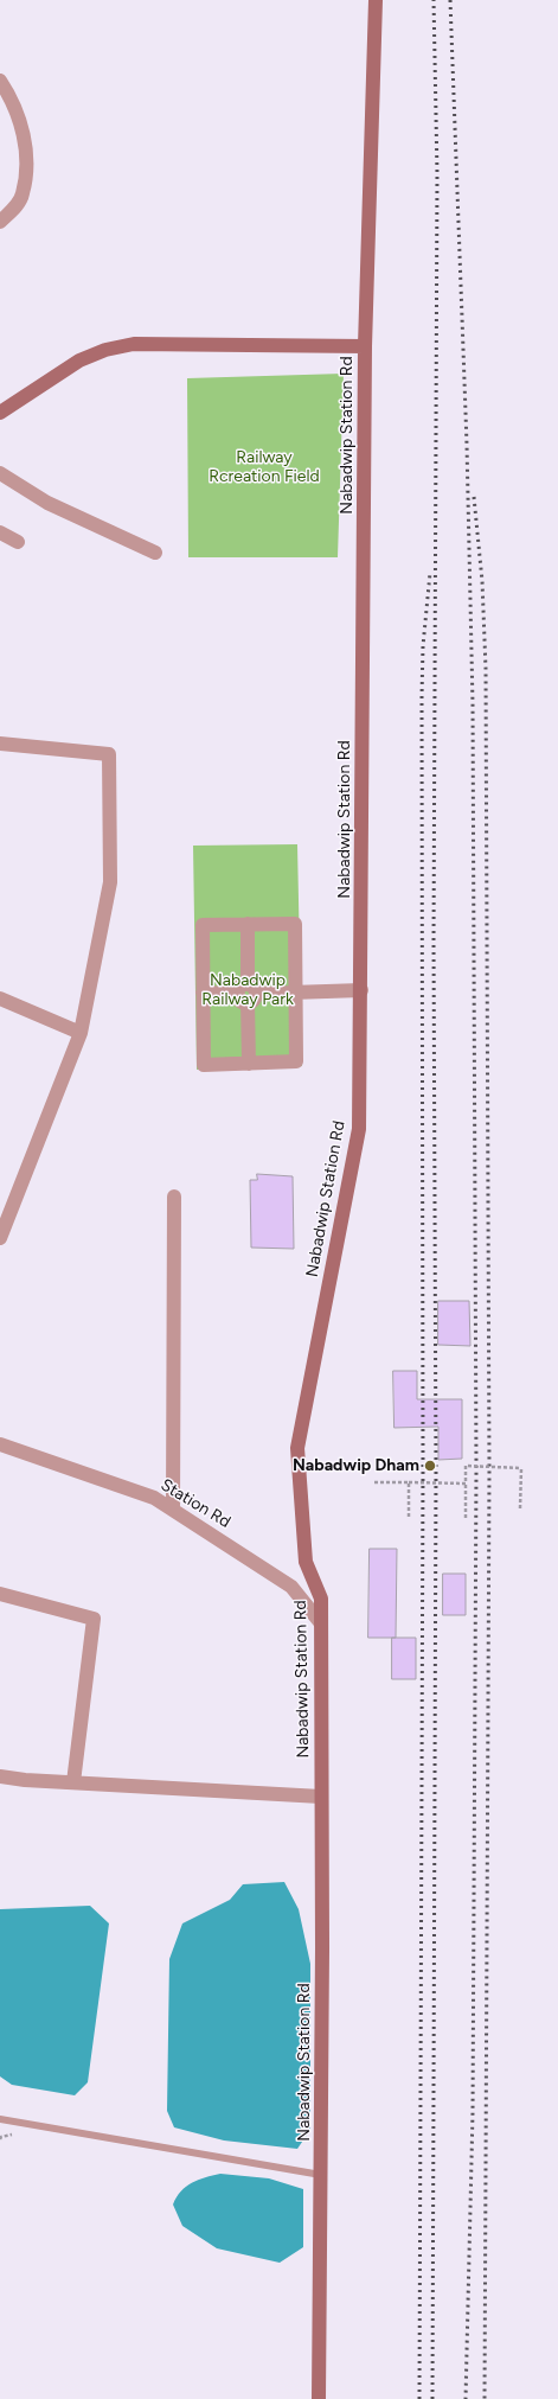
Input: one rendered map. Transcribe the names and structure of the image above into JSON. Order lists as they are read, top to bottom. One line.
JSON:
{"streets":{"main road":["Nabadwip Station Rd"],"street":["Station Rd"]},"crossings":[["Nabadwip Station Rd","Station Rd"]],"parks":["Railway Rcreation Field","Nabadwip Railway Park"],"places":["Nabadwip Dham"]}
